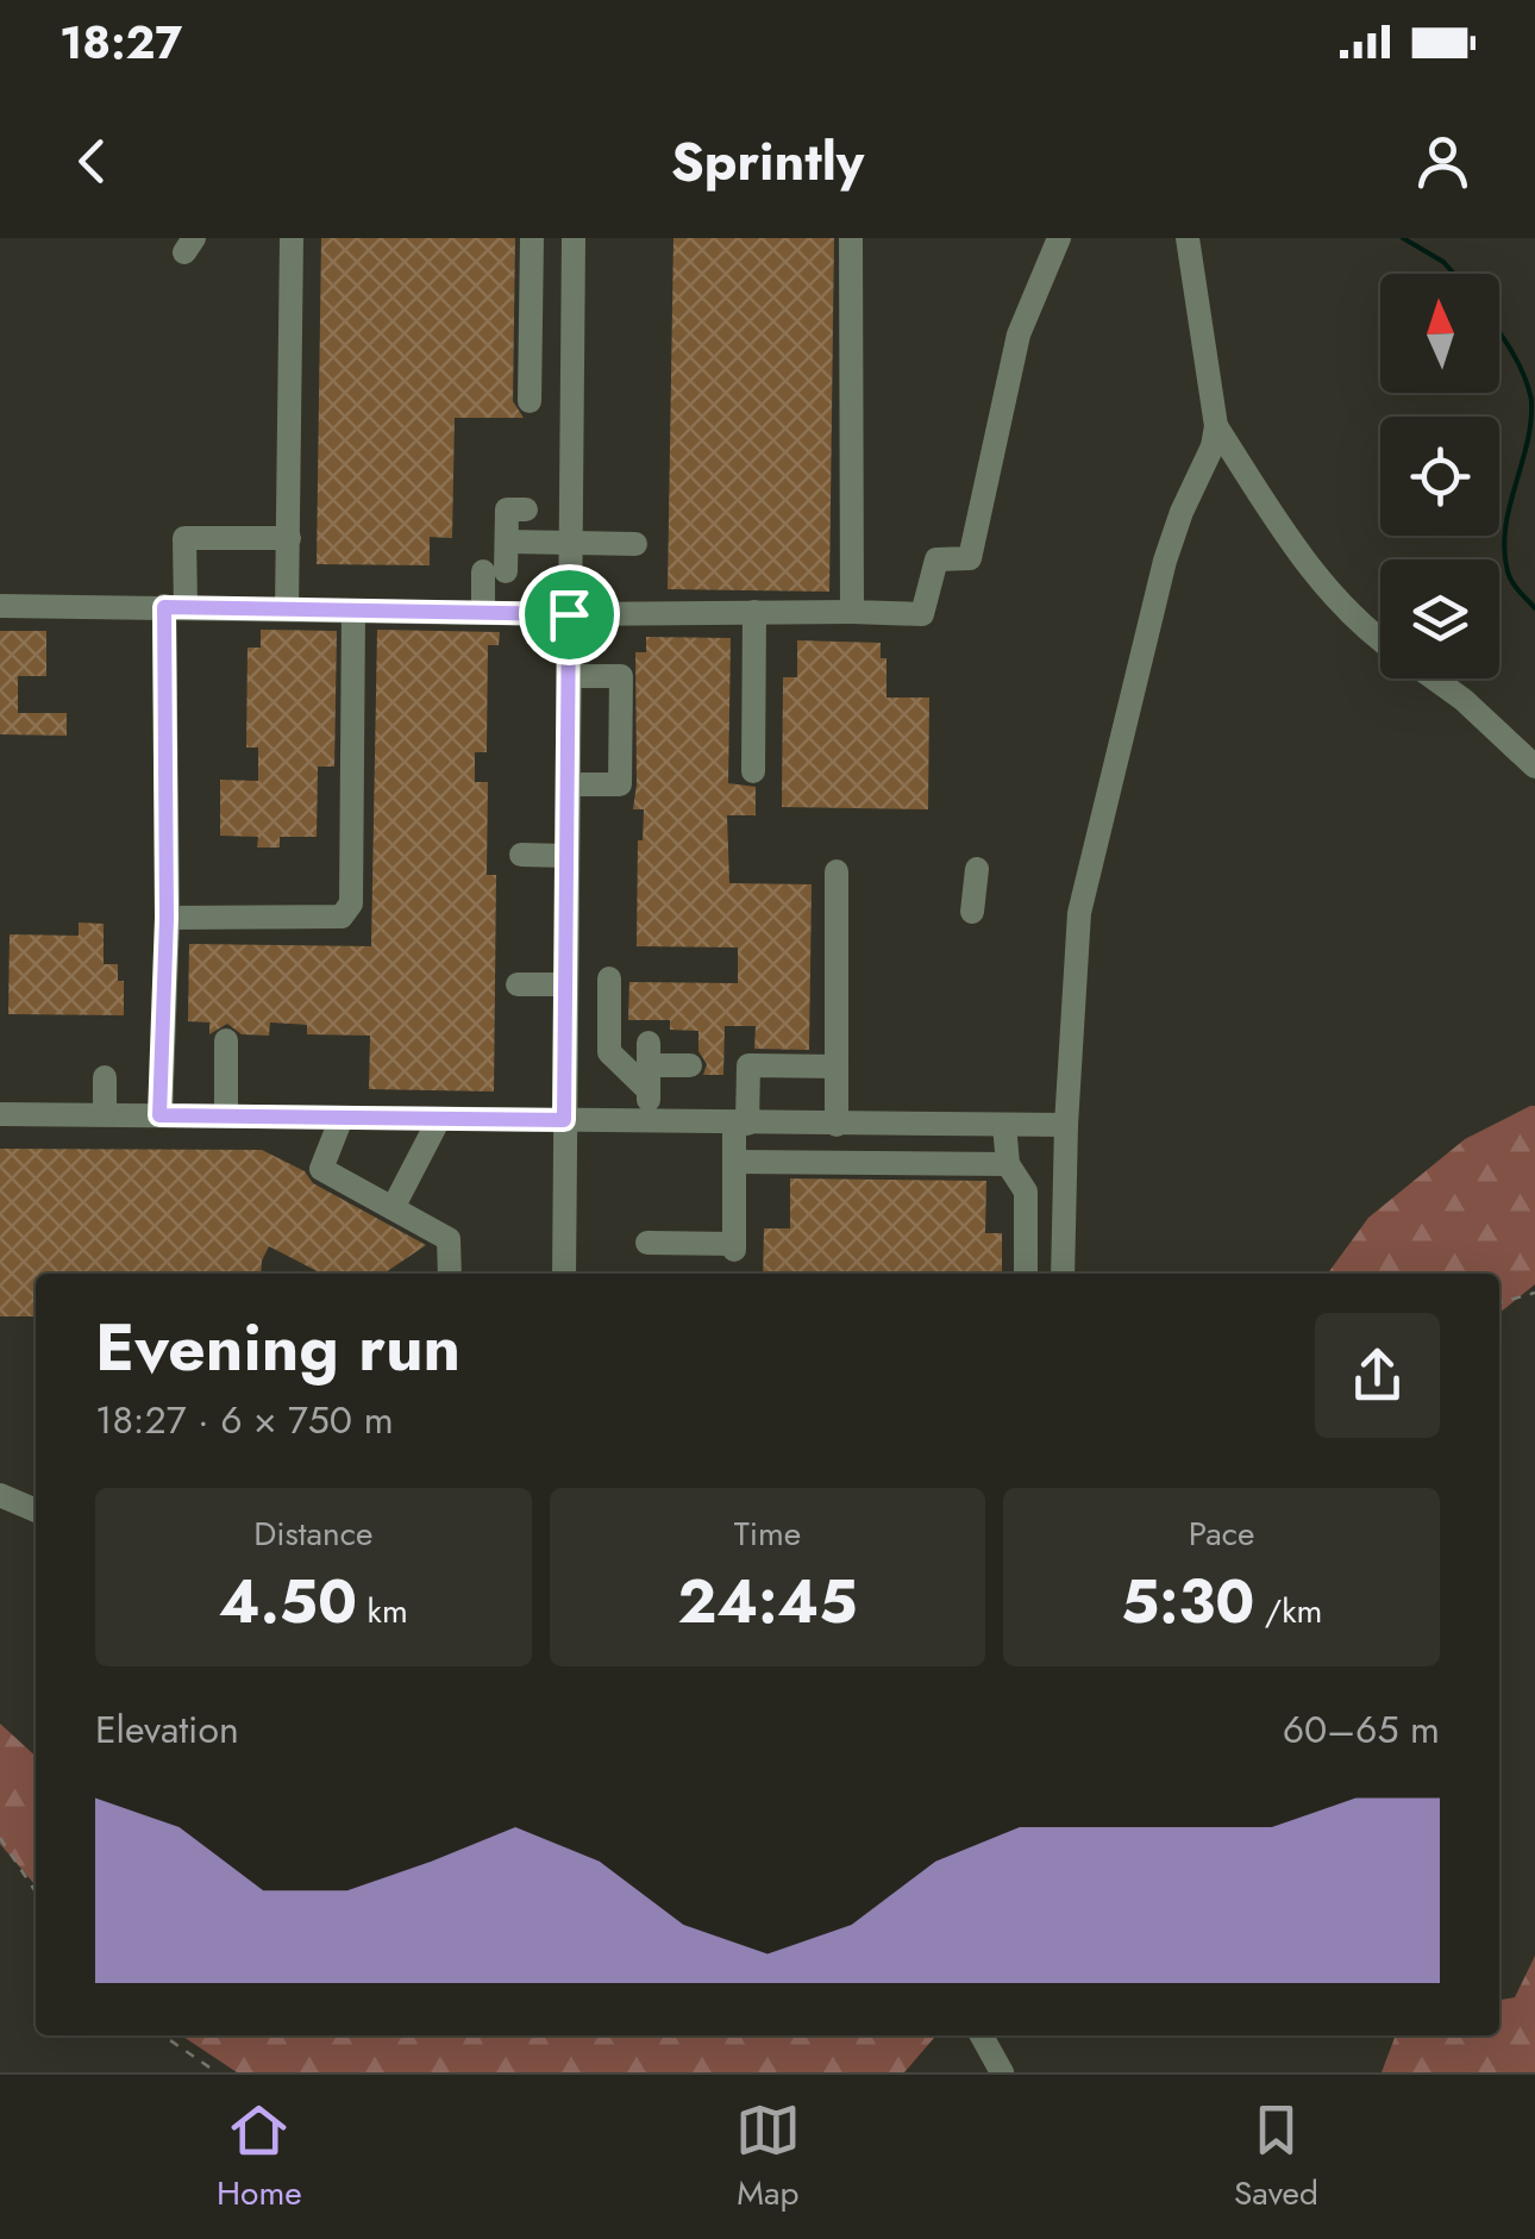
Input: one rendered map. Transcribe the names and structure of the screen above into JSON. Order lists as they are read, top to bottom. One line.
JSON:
{"north":"top","page":{"status":"18:27","header":"Sprintly","heading":["Evening run","18:27 · 6 × 750 m"],"stats":[["Distance","4.50 km"],["Time","24:45"],["Pace","5:30 /km"]],"chart":["Elevation","60–65 m"],"tabs":["Home","Map","Saved"]}}
